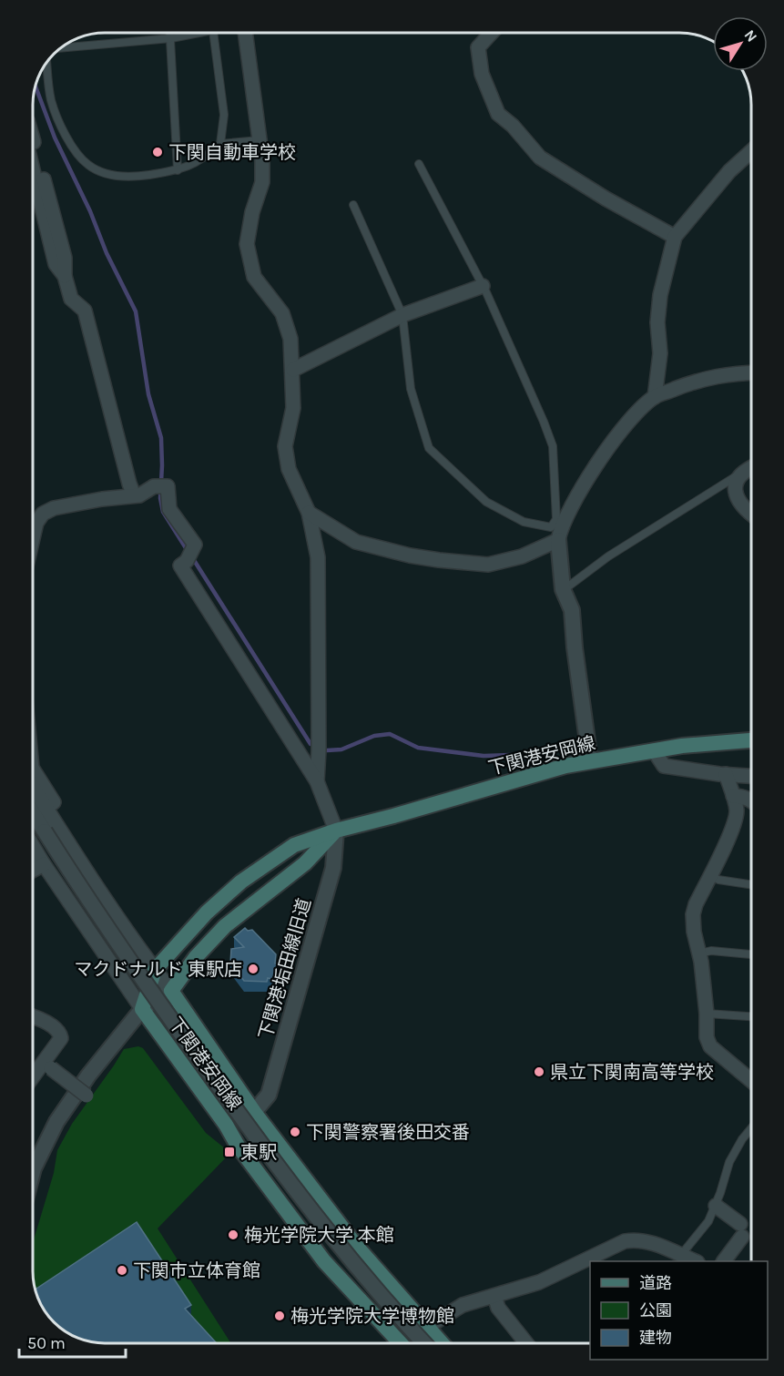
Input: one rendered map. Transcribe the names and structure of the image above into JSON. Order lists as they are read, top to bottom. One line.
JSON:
{"streets":{"main road":["下関港安岡線"],"street":["下関港垢田線旧道"]},"crossings":[["下関港安岡線","下関港垢田線旧道"]],"places":{"other":["下関自動車学校","マクドナルド 東駅店","県立下関南高等学校","下関警察署後田交番","梅光学院大学 本館","下関市立体育館","梅光学院大学博物館"],"transit":["東駅"]},"legend":["道路","公園","建物"],"scale_bar":"50 m","north":"top right"}
